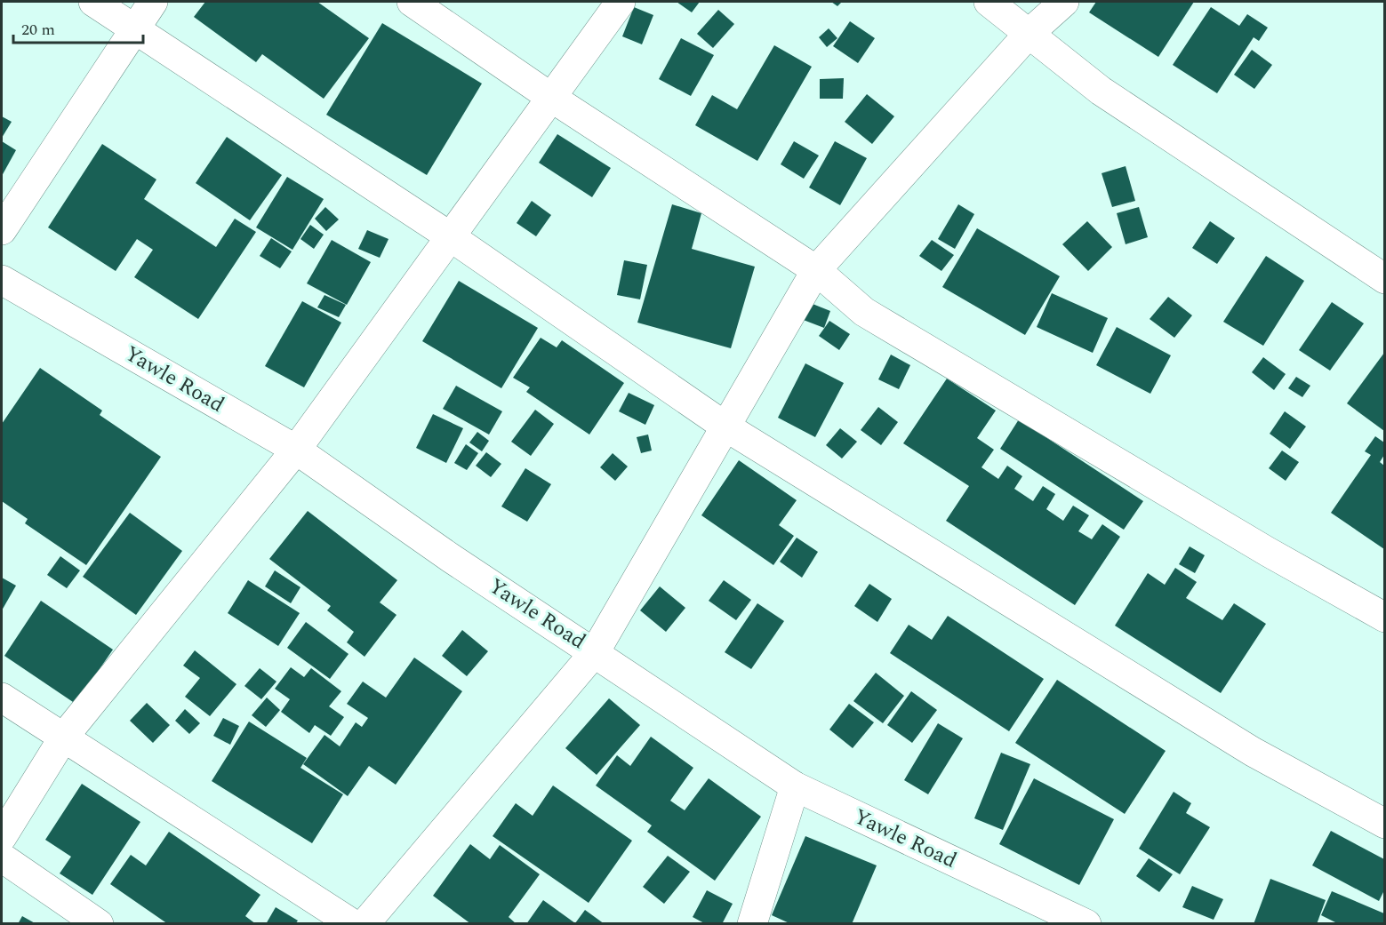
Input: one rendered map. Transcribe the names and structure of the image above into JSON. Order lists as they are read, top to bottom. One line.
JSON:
{"streets":{"street":["Yawle Road"]},"scale_bar":"20 m"}
